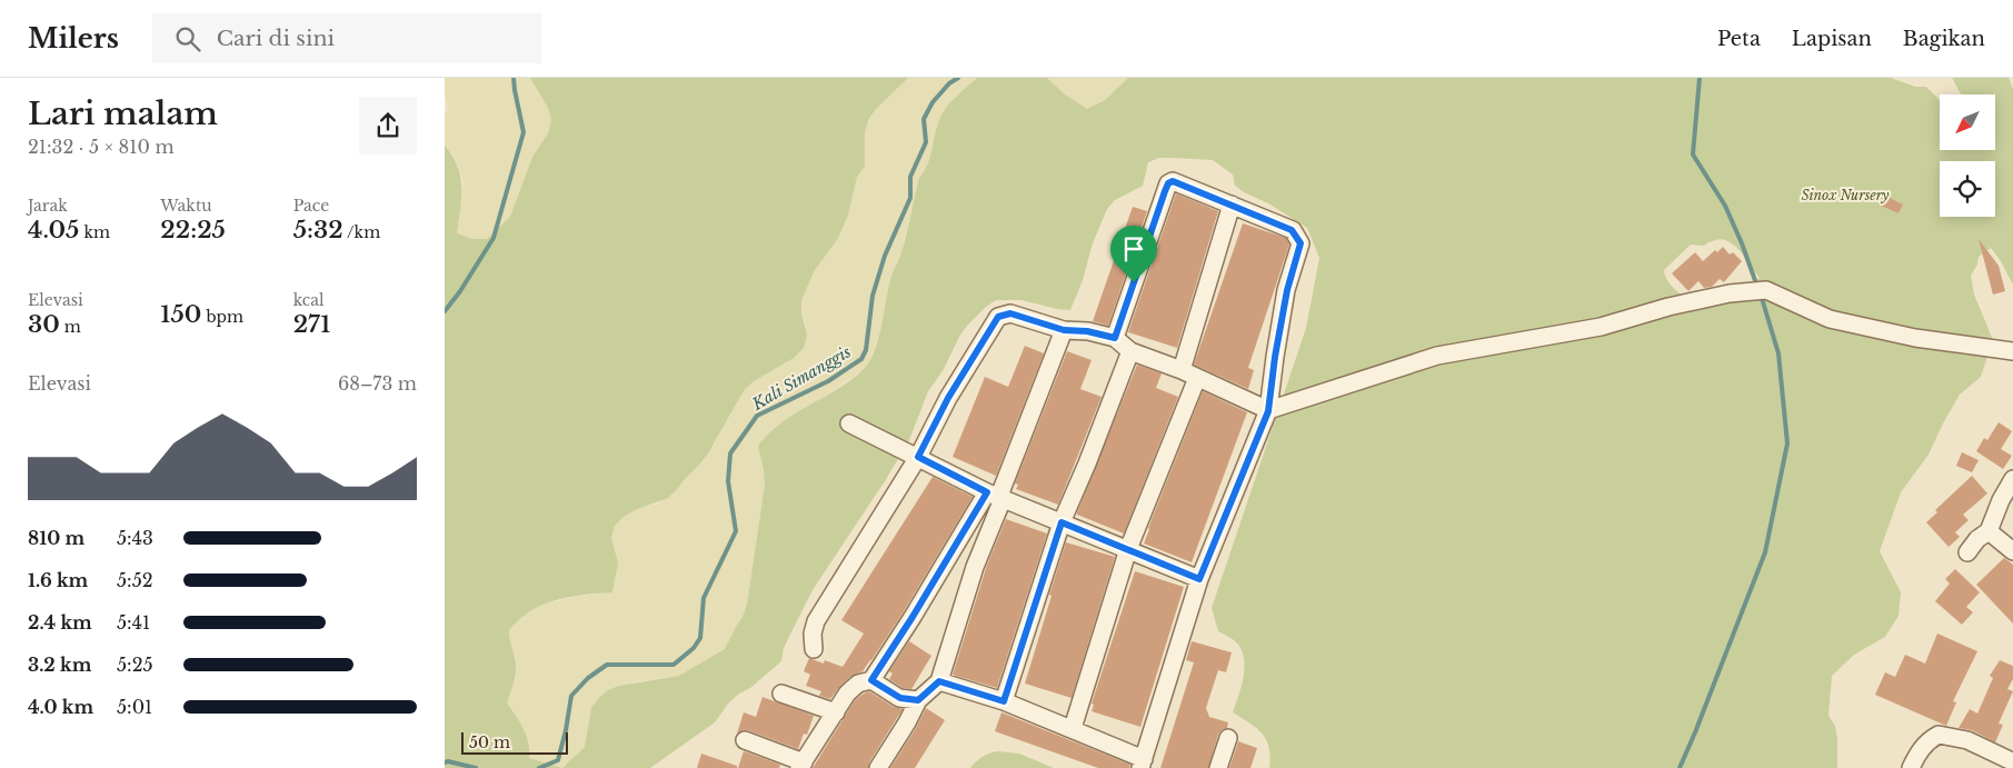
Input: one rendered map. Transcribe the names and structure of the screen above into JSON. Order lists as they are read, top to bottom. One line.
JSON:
{"water":["Kali Simanggis"],"parks":["Sinox Nursery"],"scale_bar":"50 m","north":"bottom left","page":{"header":"Milers","search":"Cari di sini","nav":["Peta","Lapisan","Bagikan"],"heading":["Lari malam","21:32 · 5 × 810 m"],"stats":[["Jarak","4.05 km"],["Waktu","22:25"],["Pace","5:32 /km"],["Elevasi","30 m"],["150 bpm"],["kcal","271"]],"chart":["Elevasi","68–73 m"],"list":[{"name":"810 m","note":"5:43"},{"name":"1.6 km","note":"5:52"},{"name":"2.4 km","note":"5:41"},{"name":"3.2 km","note":"5:25"},{"name":"4.0 km","note":"5:01"}],"scale":"50 m"}}
